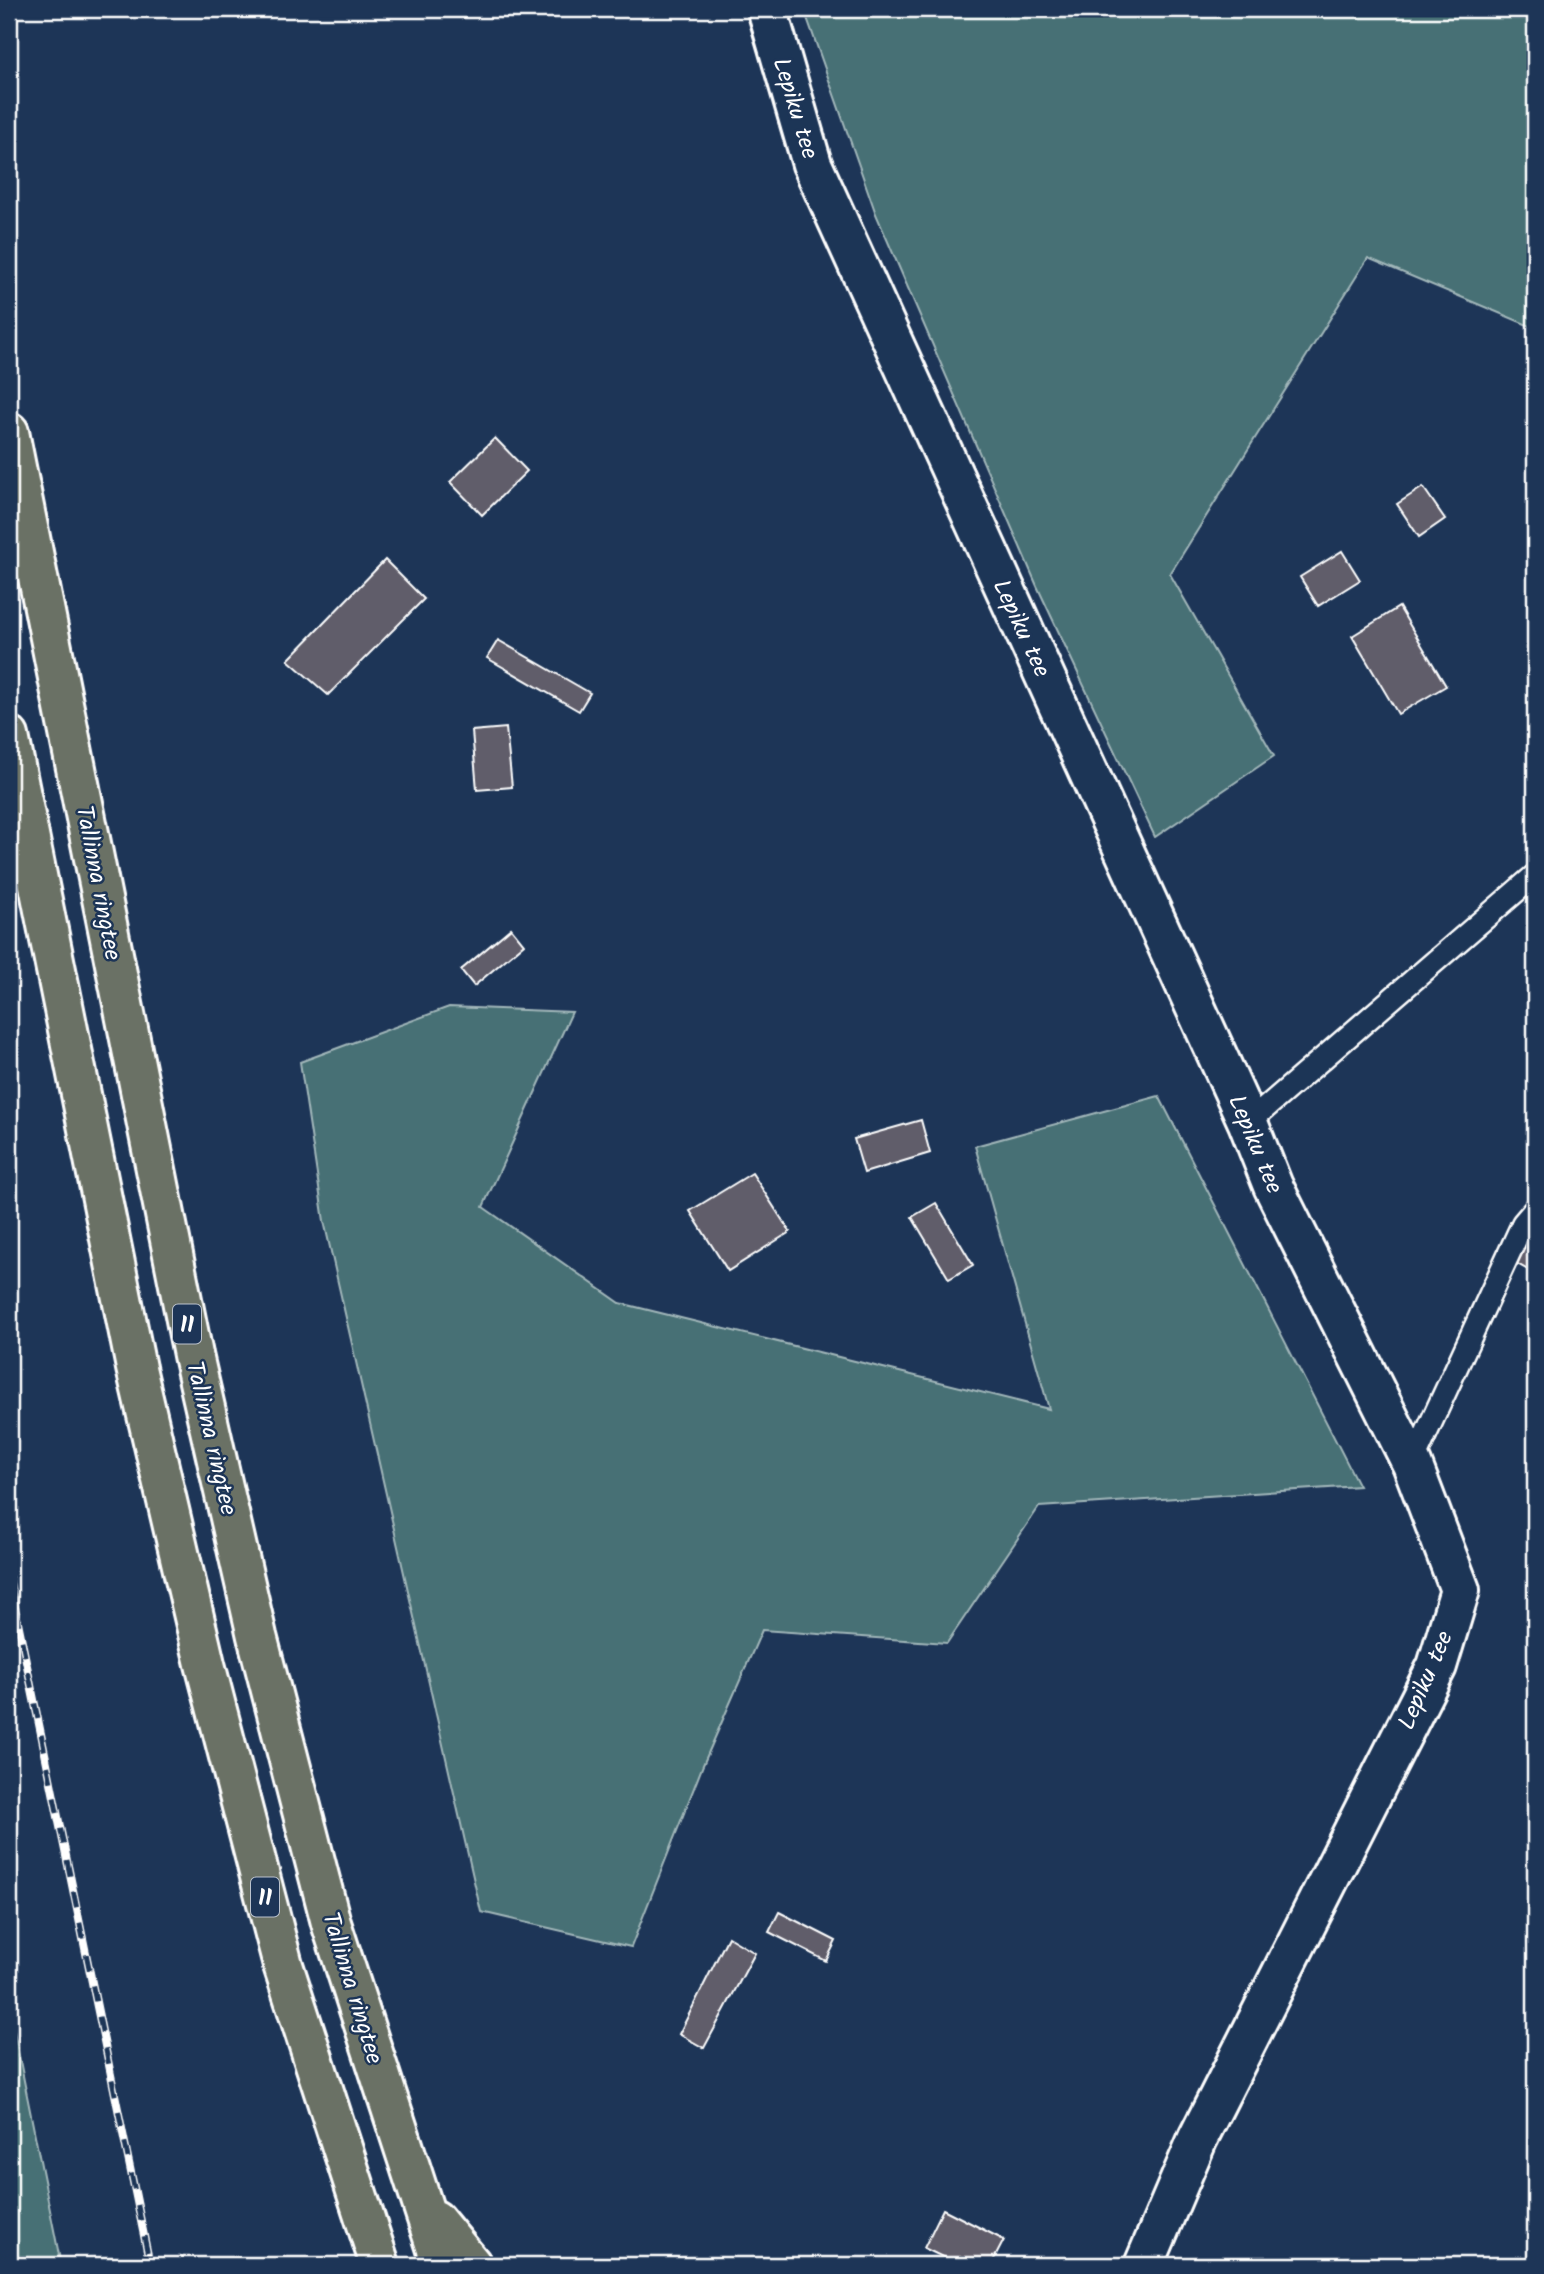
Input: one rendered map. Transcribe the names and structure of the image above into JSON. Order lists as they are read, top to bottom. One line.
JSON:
{"streets":{"highway":["Tallinna ringtee","11"],"street":["Lepiku tee"]}}
